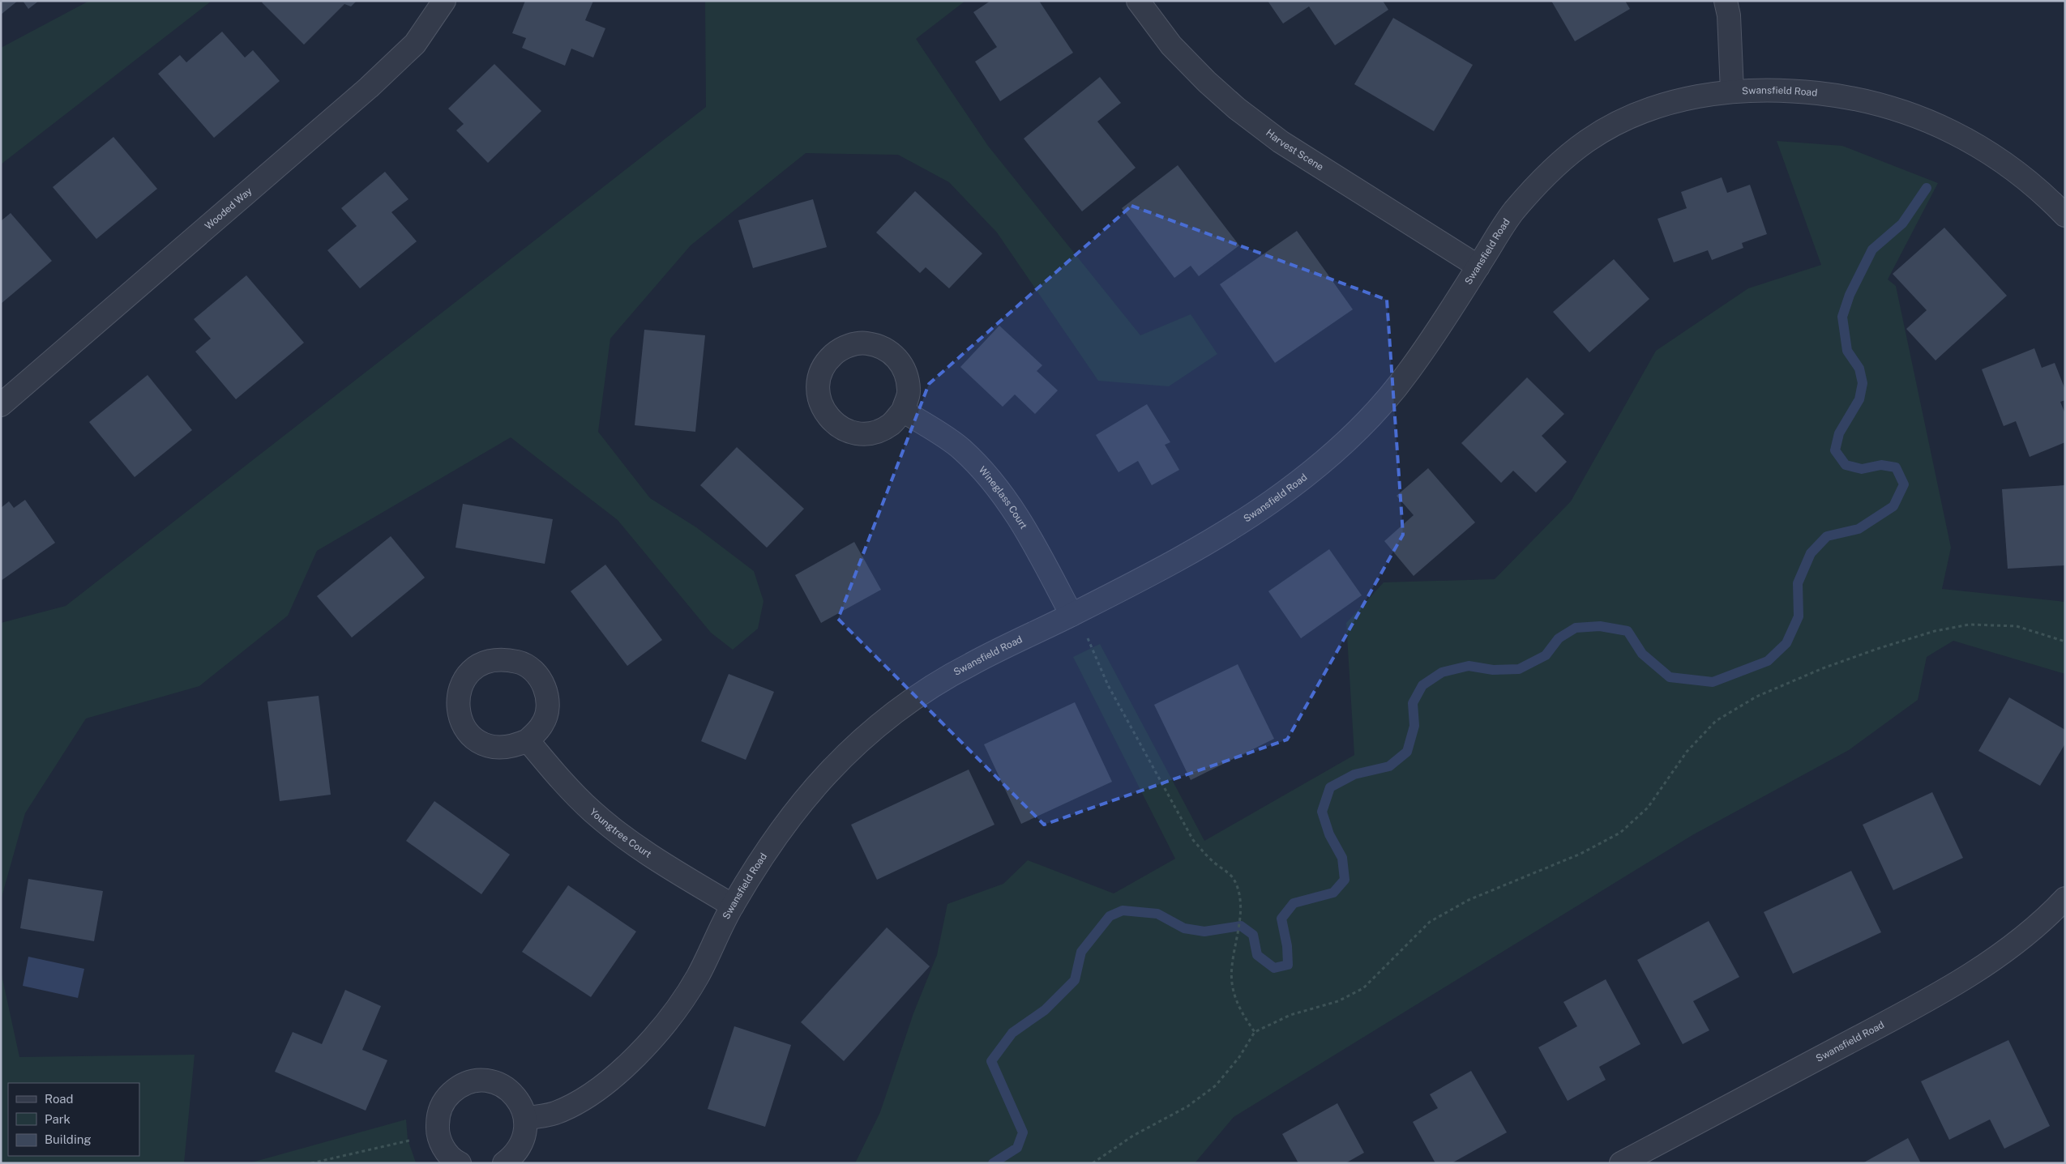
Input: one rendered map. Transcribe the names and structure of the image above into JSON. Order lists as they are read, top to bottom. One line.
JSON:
{"streets":{"street":["Swansfield Road","Harvest Scene","Wooded Way","Wineglass Court","Youngtree Court"]},"crossings":[["Swansfield Road","Harvest Scene"],["Swansfield Road","Wineglass Court"],["Swansfield Road","Youngtree Court"]],"legend":["Road","Park","Building"]}
